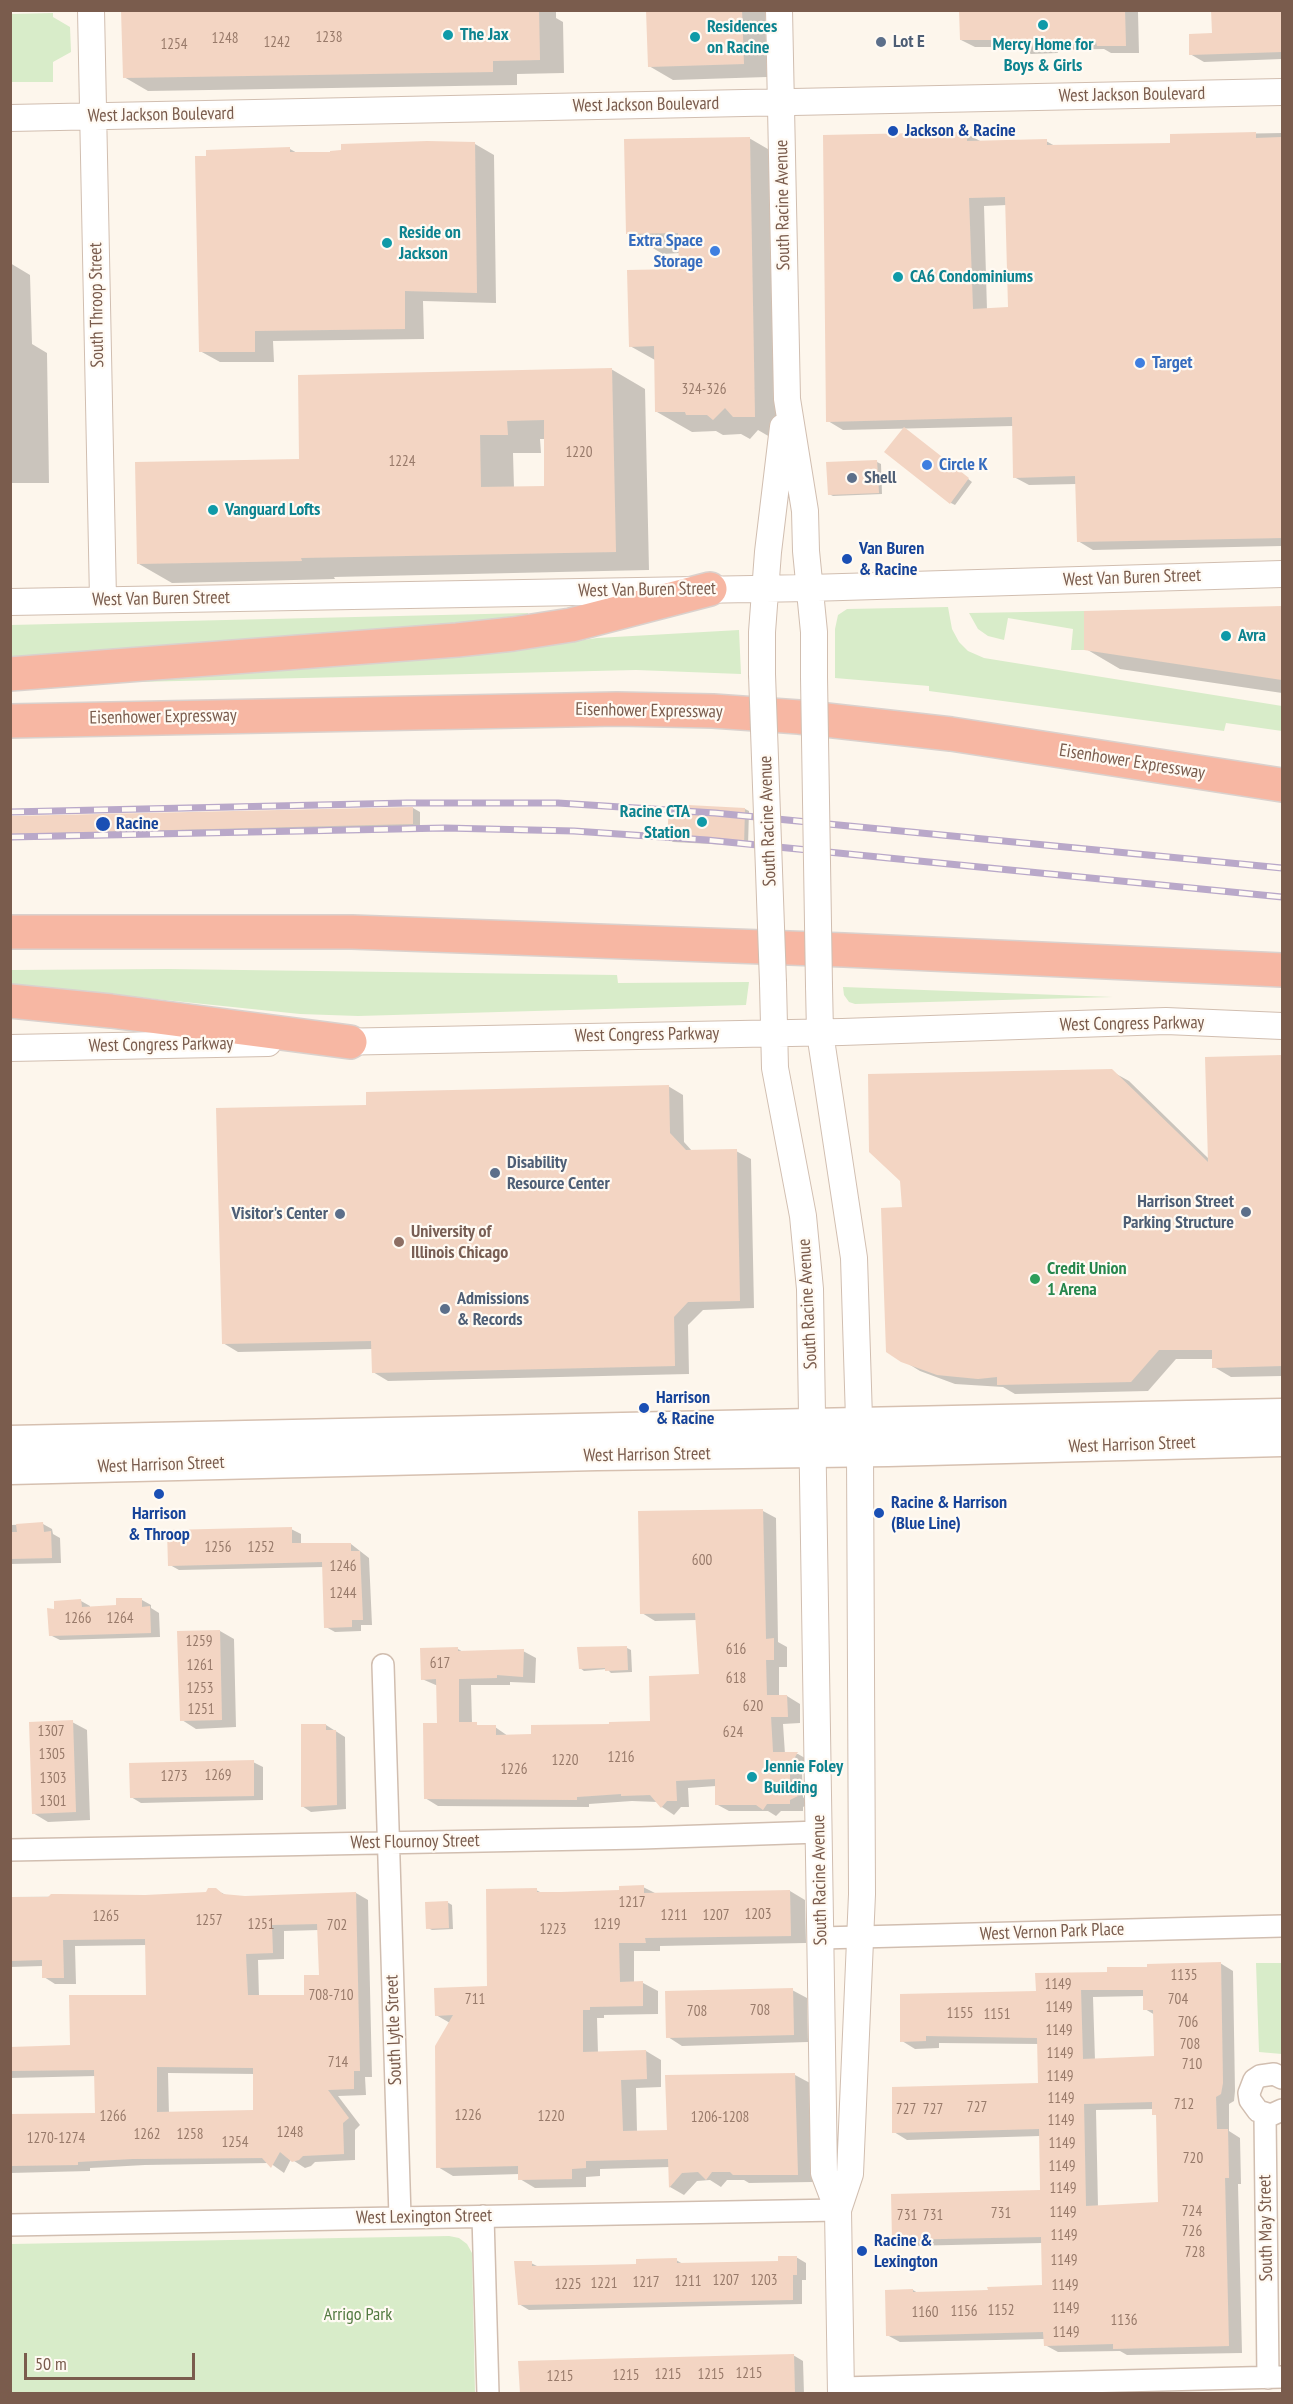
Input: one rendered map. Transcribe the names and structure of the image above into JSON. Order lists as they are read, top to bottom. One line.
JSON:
{"streets":{"highway":["Eisenhower Expressway"],"main road":["West Harrison Street"],"street":["West Jackson Boulevard","South Racine Avenue","South Throop Street","West Van Buren Street","West Congress Parkway","West Flournoy Street","West Vernon Park Place","South Lytle Street","West Lexington Street","South May Street"]},"crossings":[["West Jackson Boulevard","South Racine Avenue"],["West Jackson Boulevard","South Throop Street"],["South Racine Avenue","West Van Buren Street"],["South Racine Avenue","West Congress Parkway"],["South Racine Avenue","West Harrison Street"],["South Racine Avenue","West Flournoy Street"],["South Racine Avenue","West Vernon Park Place"],["South Racine Avenue","West Lexington Street"],["South Throop Street","West Van Buren Street"],["West Flournoy Street","South Lytle Street"],["South Lytle Street","West Lexington Street"]],"parks":["Arrigo Park"],"places":["Mercy Home for Boys & Girls","The Jax","Residences on Racine","Lot E","Jackson & Racine","Reside on Jackson","Extra Space Storage","CA6 Condominiums","Target","Circle K","Shell","Vanguard Lofts","Van Buren & Racine","Avra","Racine CTA Station","Racine","Disability Resource Center","Harrison Street Parking Structure","Visitor's Center","University of Illinois Chicago","Credit Union 1 Arena","Admissions & Records","Harrison & Racine","Harrison & Throop","Racine & Harrison (Blue Line)","Jennie Foley Building","Racine & Lexington"],"house_numbers":["1238","1248","1242","1254","324-326","1220","1224","1256","1252","600","1246","1244","1266","1264","1259","616","617","1261","618","1253","620","1251","1307","624","1305","1216","1220","1226","1269","1273","1303","1301","1217","1203","1211","1207","1265","1257","1251","1219","702","1223","1135","1149","708-710","711","704","1149","708","708","1155","1151","706","1149","708","1149","714","710","1149","1149","712","727","727","727","1226","1266","1220","1206-1208","1149","1248","1262","1258","1270-1274","1254","1149","720","1149","1149","724","1149","731","731","731","726","1149","728","1149","1207","1203","1211","1217","1221","1225","1149","1149","1152","1156","1160","1136","1149","1215","1215","1215","1215","1215"],"scale_bar":"50 m"}
